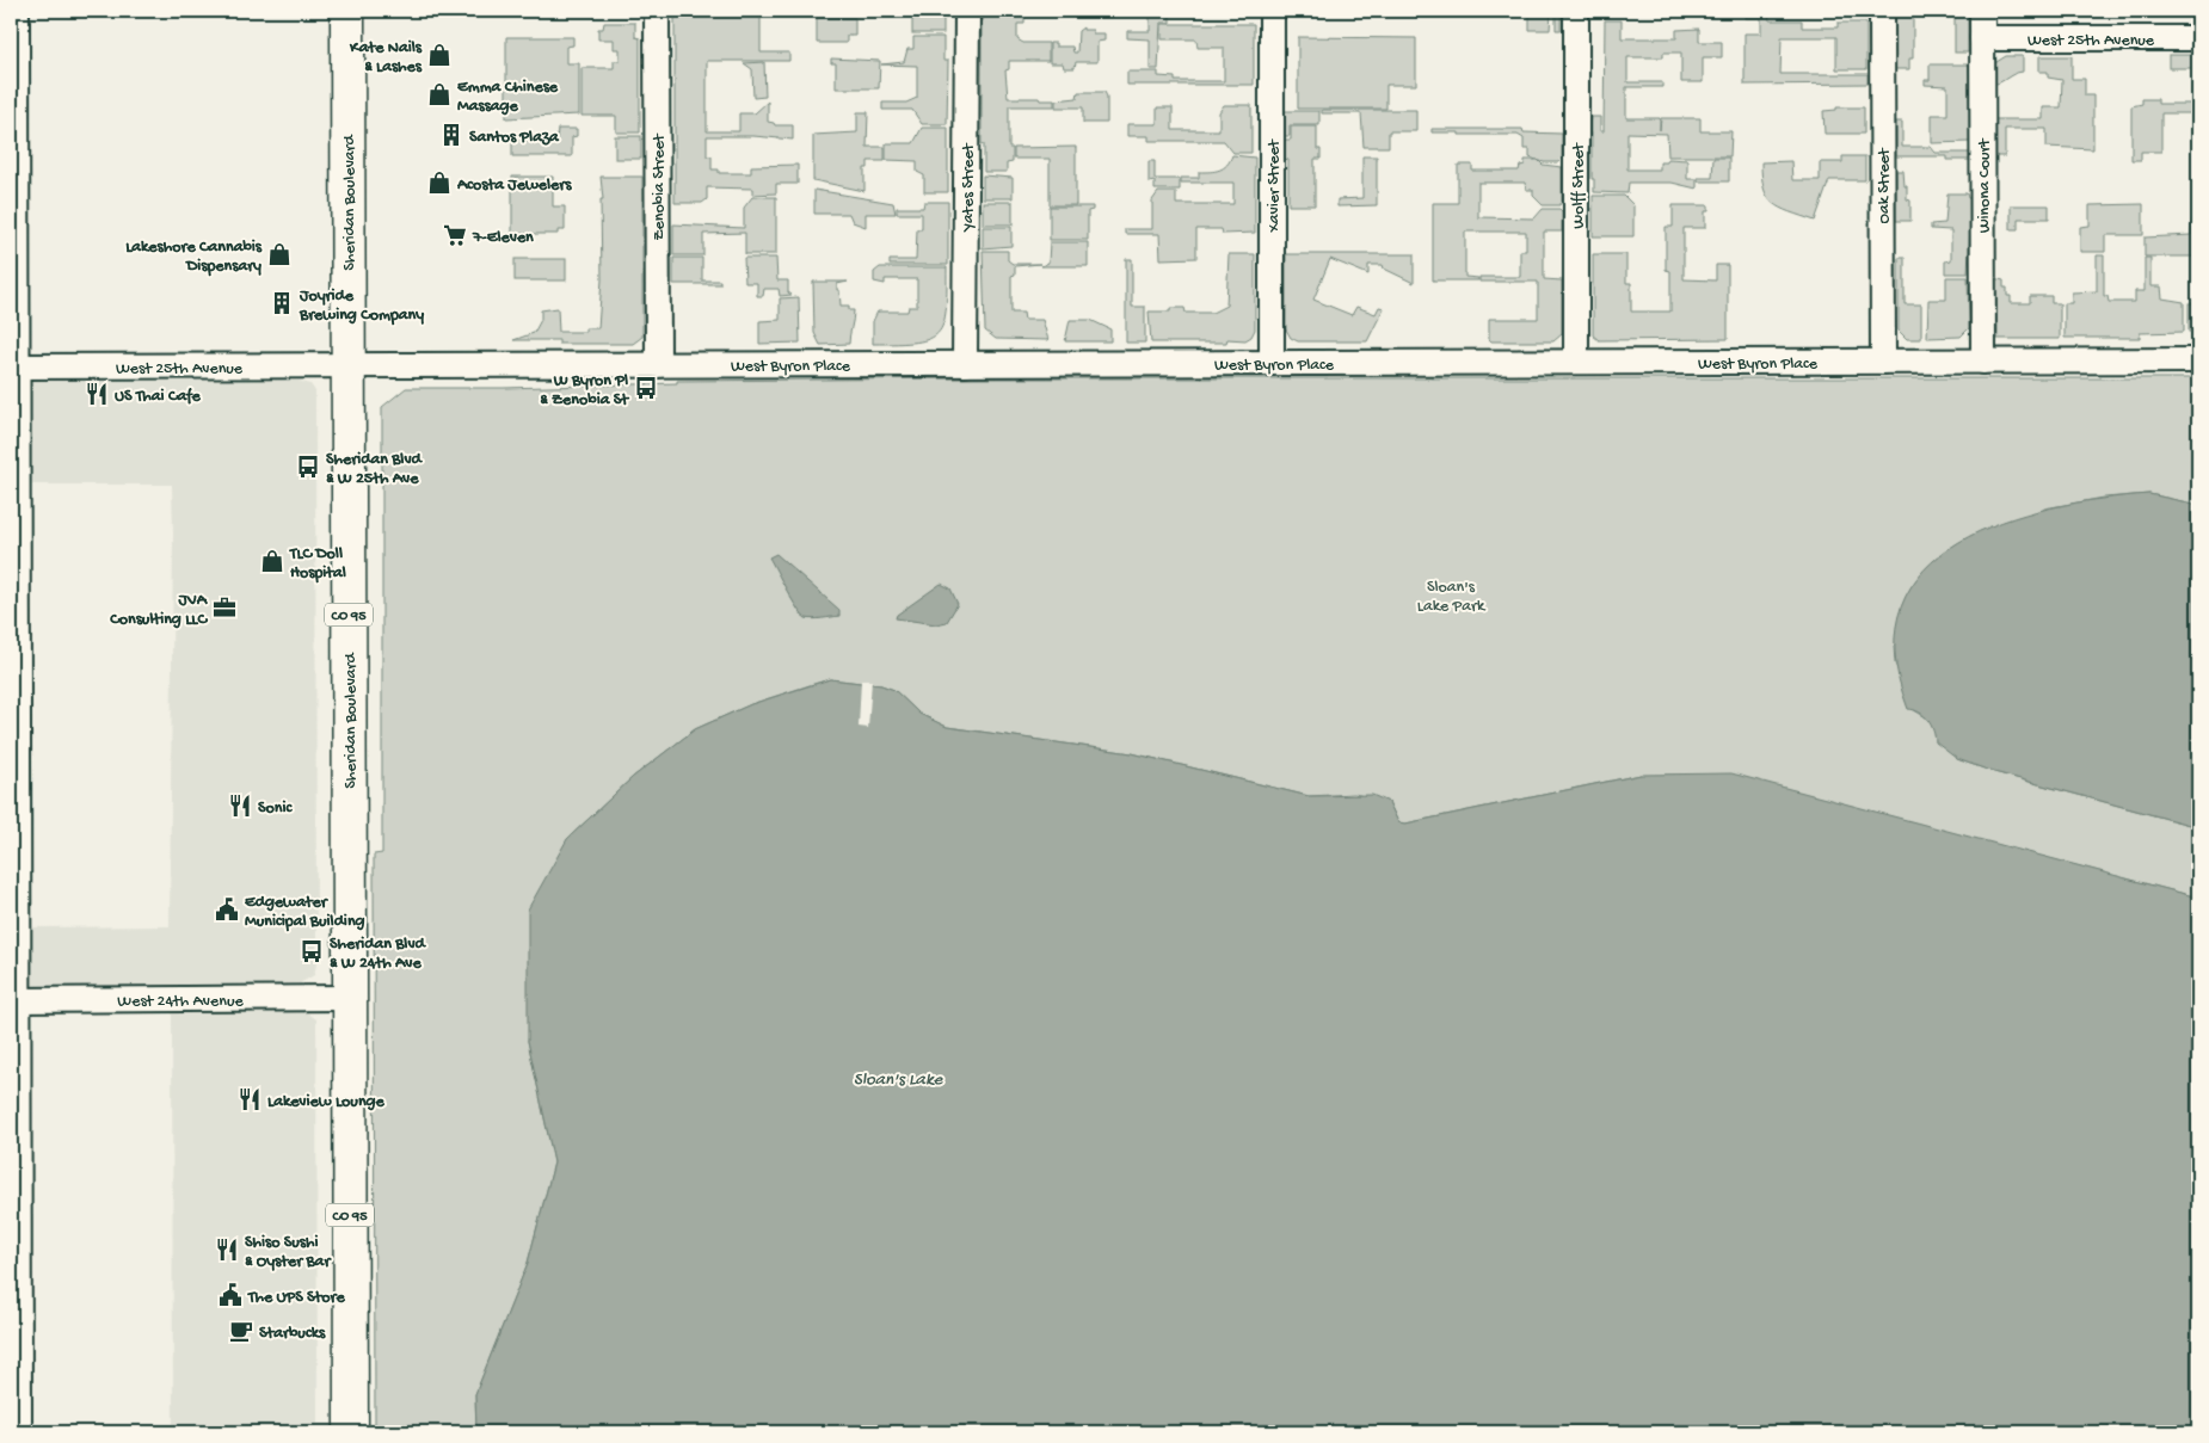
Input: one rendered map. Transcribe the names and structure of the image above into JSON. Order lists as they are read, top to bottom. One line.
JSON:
{"streets":{"main road":["Sheridan Boulevard","CO 95"],"street":["West 25th Avenue","Xavier Street","Wolff Street","Oak Street","Winona Court","Zenobia Street","Yates Street","West Byron Place","West 24th Avenue"]},"crossings":[["West 25th Avenue","Winona Court"],["West 25th Avenue","Sheridan Boulevard"],["West 25th Avenue","West Byron Place"],["Xavier Street","West Byron Place"],["Wolff Street","West Byron Place"],["Oak Street","West Byron Place"],["Winona Court","West Byron Place"],["Zenobia Street","West Byron Place"],["Yates Street","West Byron Place"],["Sheridan Boulevard","West Byron Place"],["Sheridan Boulevard","West 24th Avenue"]],"water":["Sloan's Lake"],"parks":["Sloan's Lake Park"],"places":{"shop":["Kate Nails & Lashes","Emma Chinese Massage","Acosta Jewelers","Lakeshore Cannabis Dispensary","TLC Doll Hospital"],"building":["Santos Plaza","Joyride Brewing Company"],"supermarket":["7-Eleven"],"bus stop":["W Byron Pl & Zenobia St","Sheridan Blvd & W 25th Ave","Sheridan Blvd & W 24th Ave"],"restaurant":["US Thai Cafe","Sonic","Lakeview Lounge","Shiso Sushi & Oyster Bar"],"office":["JVA Consulting LLC"],"public building":["Edgewater Municipal Building","The UPS Store"],"cafe":["Starbucks"]}}
